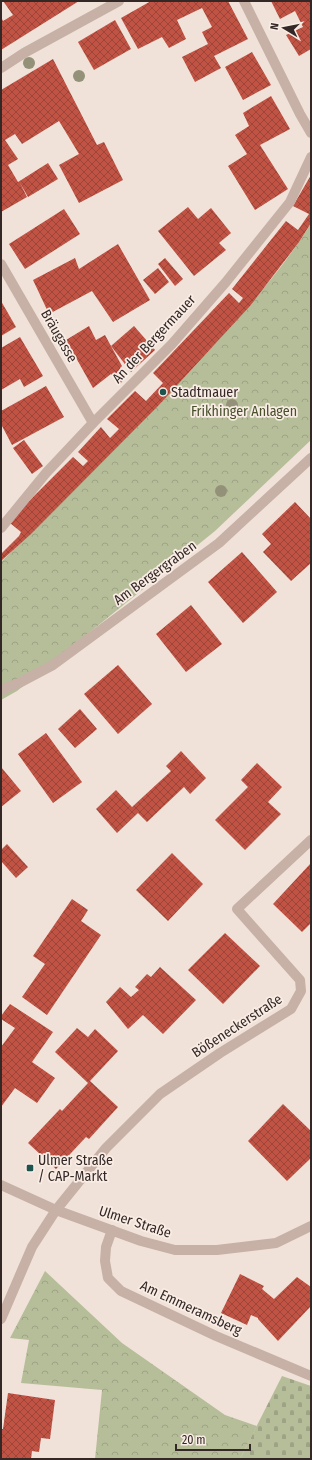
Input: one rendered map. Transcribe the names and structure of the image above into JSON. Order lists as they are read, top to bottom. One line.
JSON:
{"streets":{"street":["Bräugasse","An der Bergermauer","Am Bergergraben","Bößeneckerstraße","Ulmer Straße","Am Emmeramsberg"]},"crossings":[["Bräugasse","An der Bergermauer"],["Bößeneckerstraße","Ulmer Straße"],["Ulmer Straße","Am Emmeramsberg"]],"parks":["Frikhinger Anlagen"],"places":{"other":["Stadtmauer"],"transit":["Ulmer Straße / CAP-Markt"]},"scale_bar":"20 m","north":"left"}
